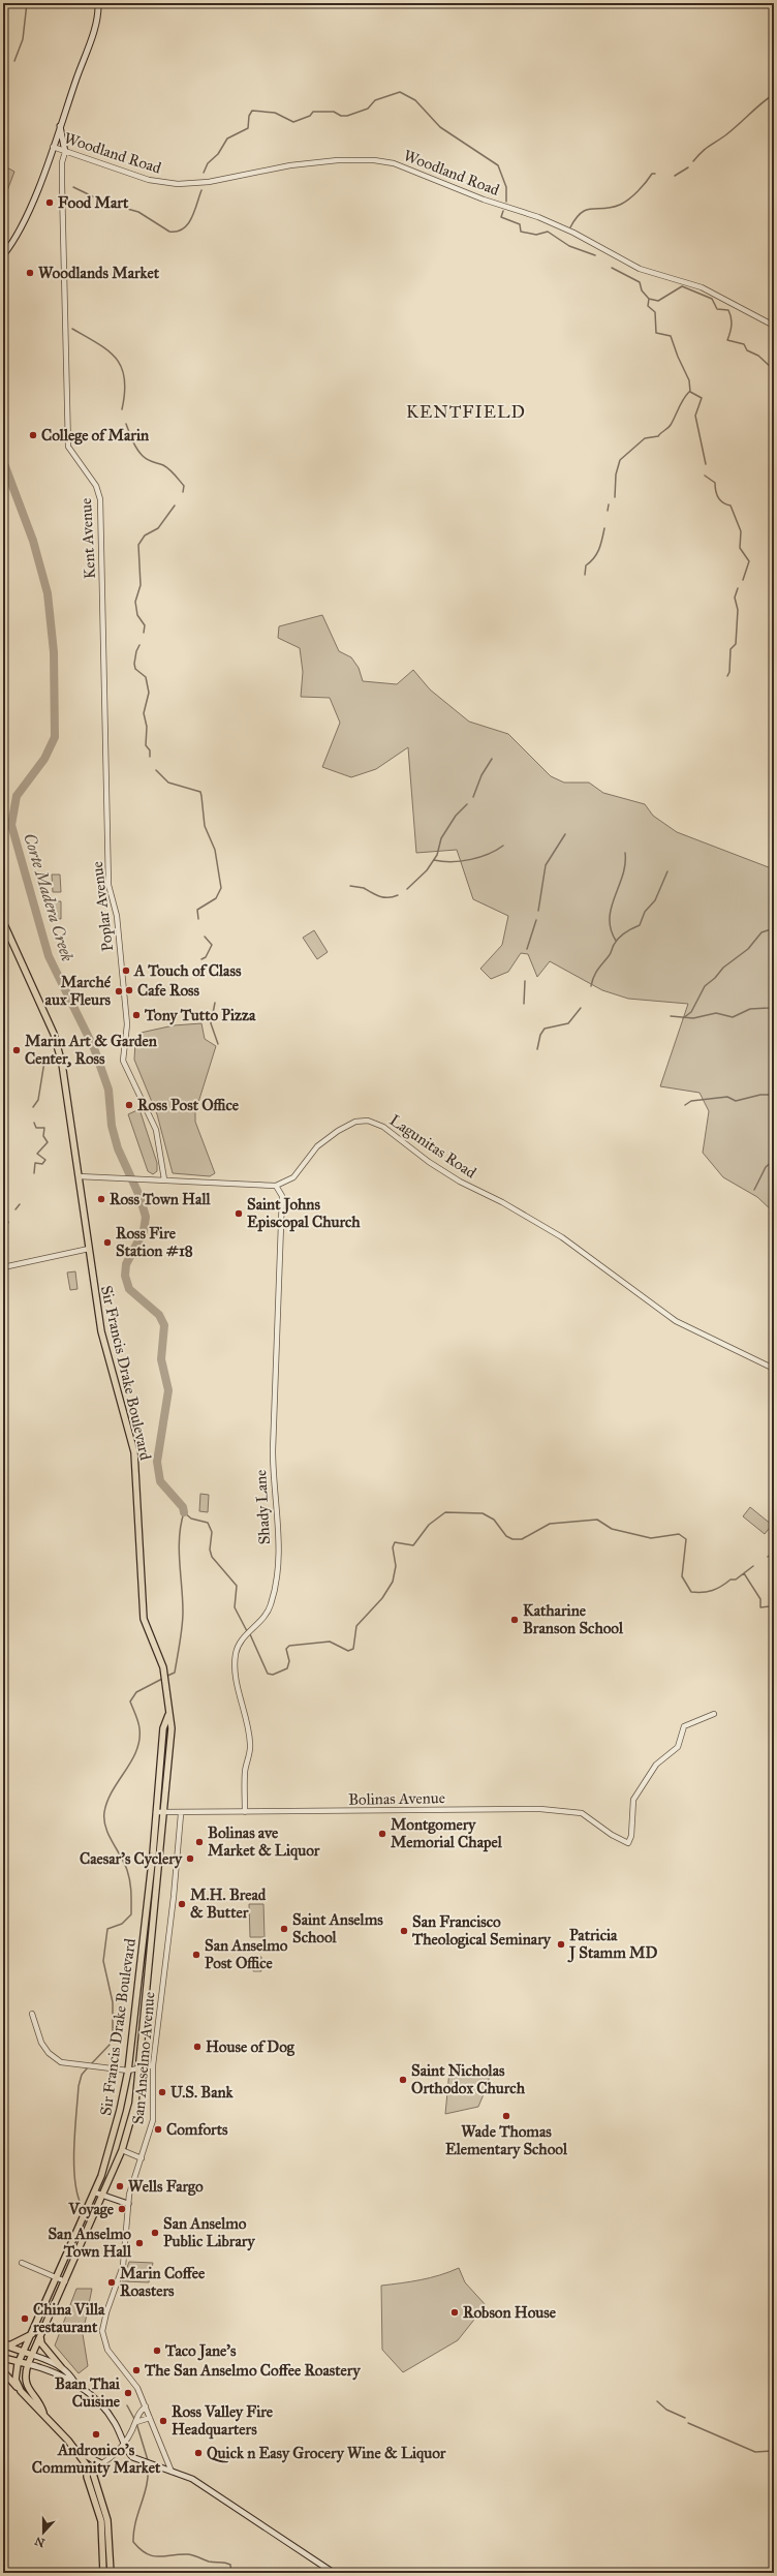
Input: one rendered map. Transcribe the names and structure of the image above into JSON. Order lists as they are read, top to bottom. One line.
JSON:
{"streets":{"main road":["Sir Francis Drake Boulevard"],"street":["Woodland Road","Kent Avenue","Poplar Avenue","Lagunitas Road","Shady Lane","Bolinas Avenue","San Anselmo Avenue"]},"crossings":[["Woodland Road","Kent Avenue"],["Kent Avenue","Poplar Avenue"],["Poplar Avenue","Lagunitas Road"],["Lagunitas Road","Sir Francis Drake Boulevard"],["Lagunitas Road","Shady Lane"],["Sir Francis Drake Boulevard","Bolinas Avenue"],["Shady Lane","Bolinas Avenue"],["Bolinas Avenue","San Anselmo Avenue"]],"districts":["KENTFIELD"],"water":["Corte Madera Creek"],"places":["Food Mart","Woodlands Market","College of Marin","A Touch of Class","Cafe Ross","Marché aux Fleurs","Tony Tutto Pizza","Marin Art & Garden Center, Ross","Ross Post Office","Ross Town Hall","Saint Johns Episcopal Church","Ross Fire Station #18","Katharine Branson School","Montgomery Memorial Chapel","Bolinas ave Market & Liquor","Caesar's Cyclery","M.H. Bread & Butter","Saint Anselms School","San Francisco Theological Seminary","Patricia J Stamm MD","San Anselmo Post Office","House of Dog","Saint Nicholas Orthodox Church","U.S. Bank","Wade Thomas Elementary School","Comforts","Wells Fargo","Voyage","San Anselmo Public Library","San Anselmo Town Hall","Marin Coffee Roasters","Robson House","China Villa restaurant","Taco Jane's","The San Anselmo Coffee Roastery","Baan Thai Cuisine","Ross Valley Fire Headquarters","Andronico's Community Market","Quick n Easy Grocery Wine & Liquor"],"north":"bottom"}
